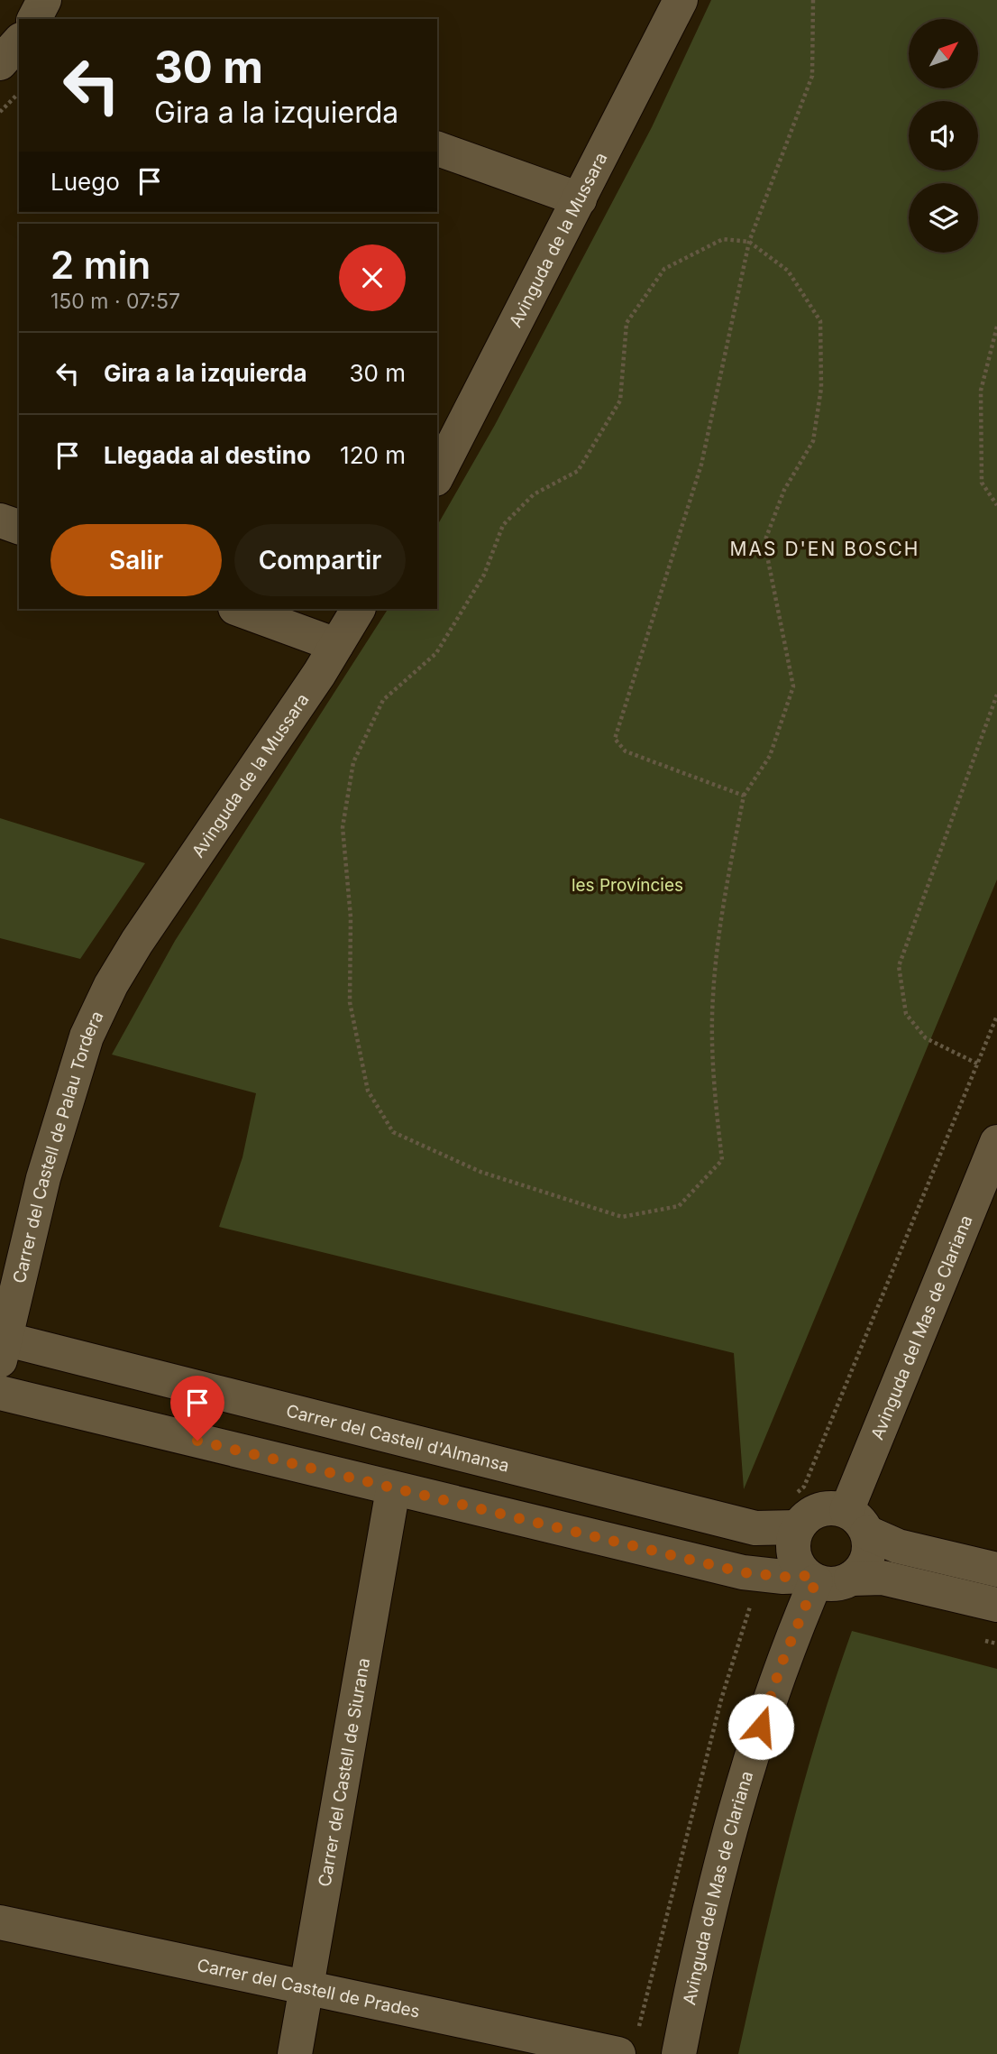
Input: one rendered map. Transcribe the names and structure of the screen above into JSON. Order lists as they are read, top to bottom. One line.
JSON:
{"streets":{"street":["Avinguda de la Mussara","Carrer del Castell de Palau Tordera","Avinguda del Mas de Clariana","Carrer del Castell d'Almansa","Carrer del Castell de Siurana","Carrer del Castell de Prades"]},"crossings":[["Avinguda de la Mussara","Carrer del Castell de Palau Tordera"],["Carrer del Castell de Palau Tordera","Carrer del Castell d'Almansa"],["Avinguda del Mas de Clariana","Carrer del Castell d'Almansa"],["Carrer del Castell de Siurana","Carrer del Castell de Prades"]],"districts":["MAS D'EN BOSCH"],"parks":["les Províncies"],"north":"top right","page":{"turn":["30 m","Gira a la izquierda"],"then":"Luego","heading":["2 min","150 m · 07:57"],"list":[{"name":"Gira a la izquierda","value":"30 m"},{"name":"Llegada al destino","value":"120 m"}],"buttons":["Salir","Compartir"]}}
